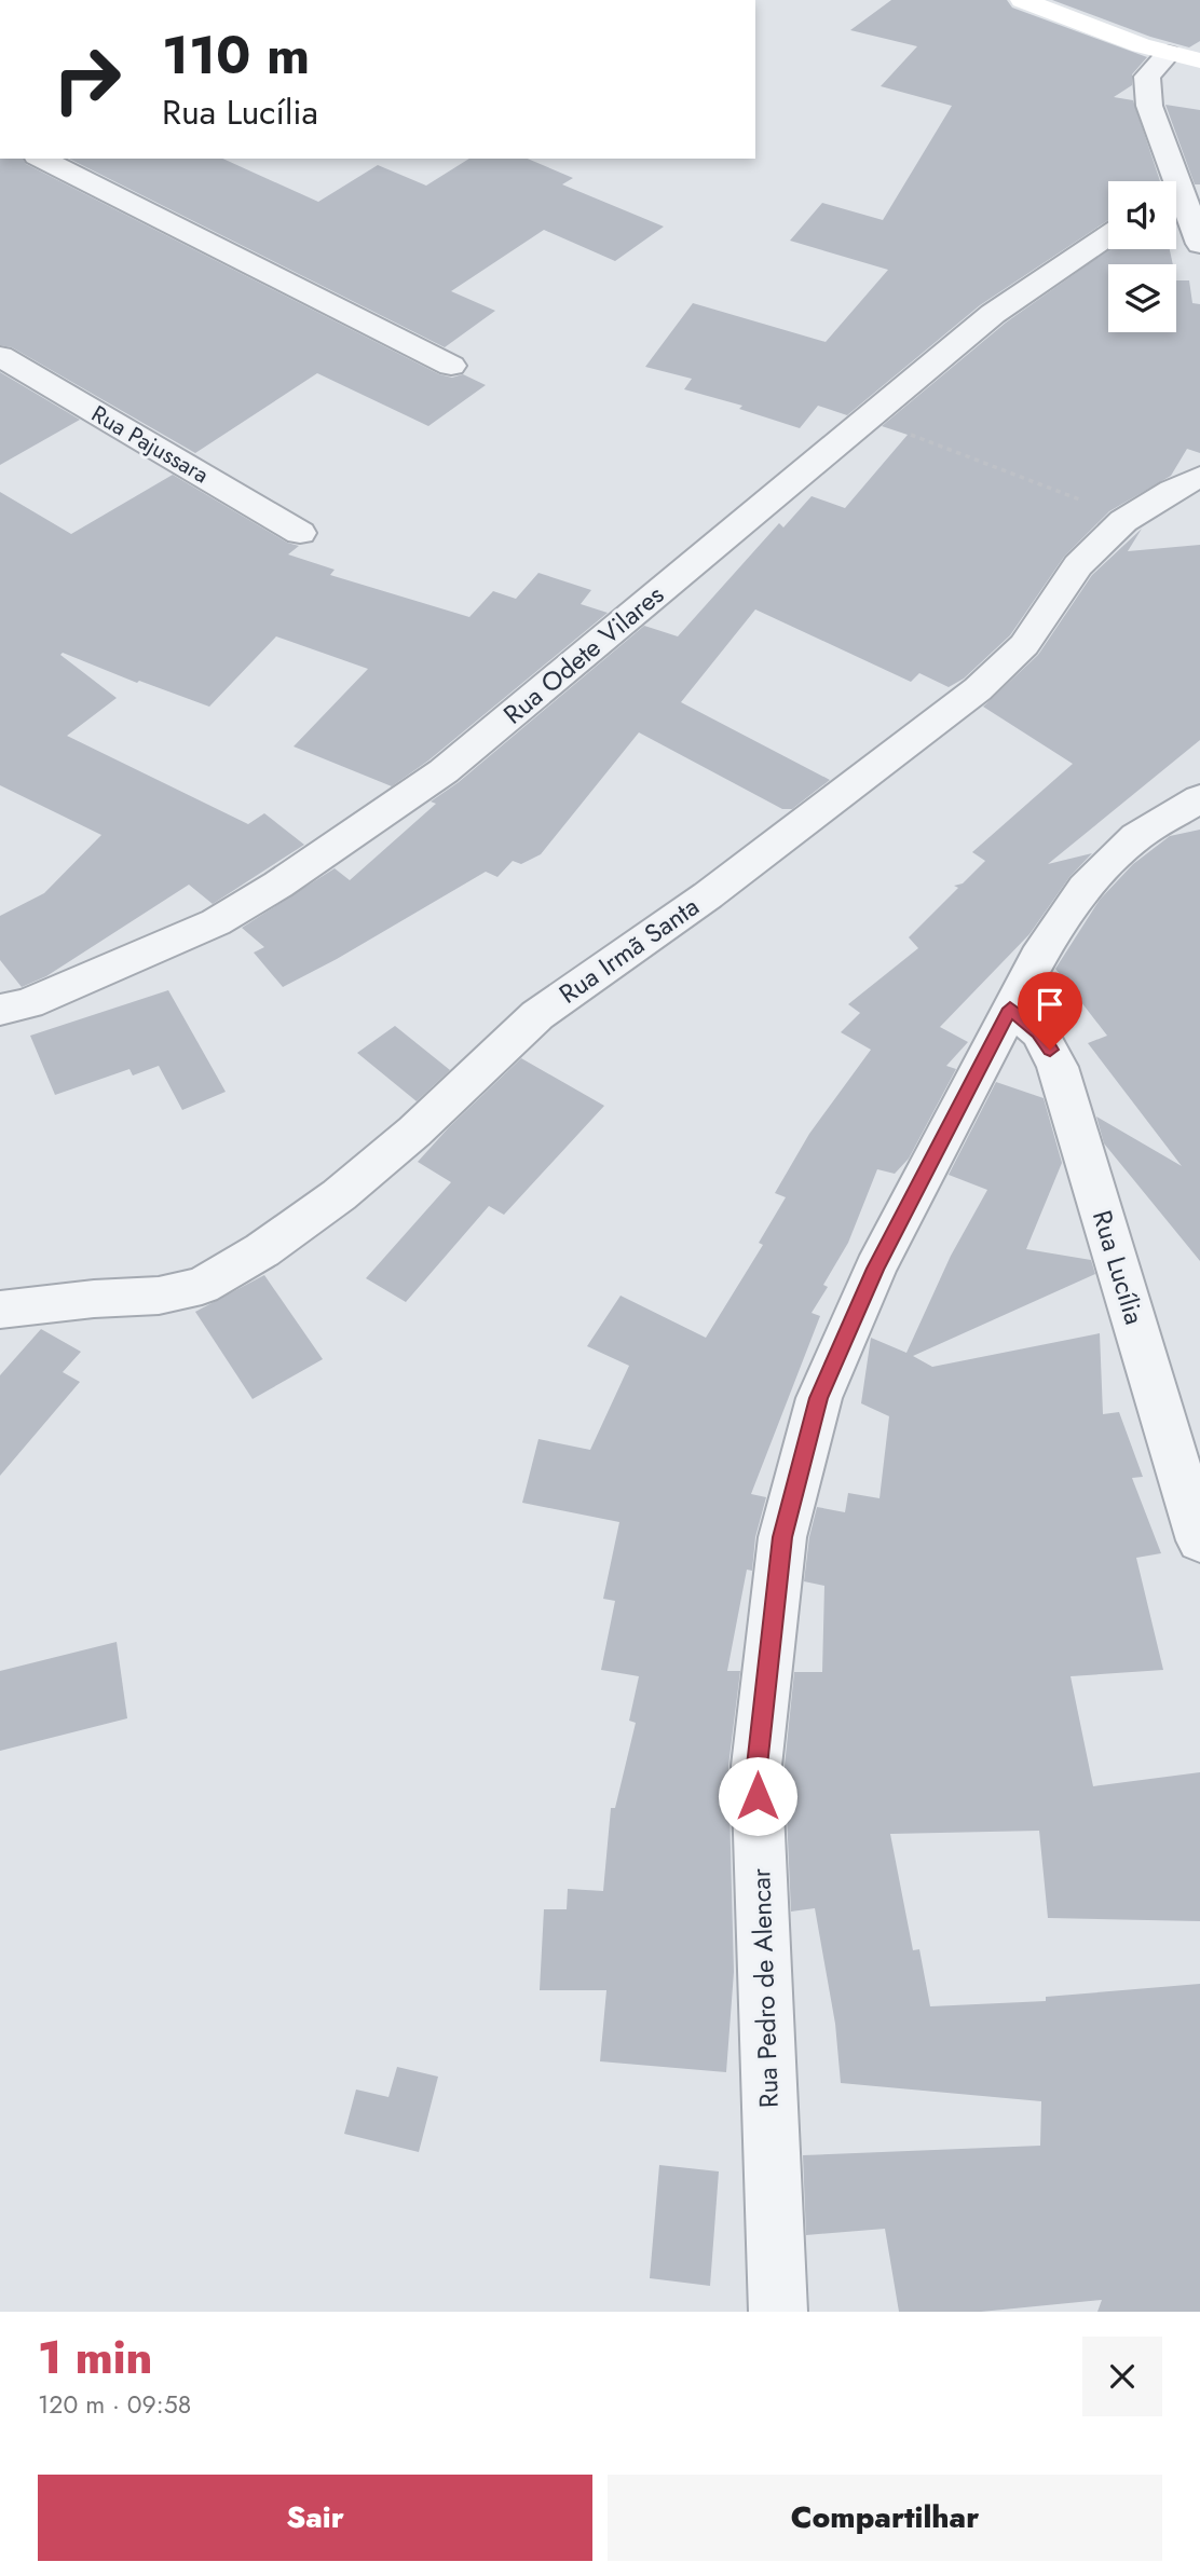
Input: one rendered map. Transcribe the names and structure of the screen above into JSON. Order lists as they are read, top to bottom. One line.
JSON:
{"streets":{"street":["Rua Pajussara","Rua Odete Vilares","Rua Irmã Santa","Rua Lucília","Rua Pedro de Alencar"]},"crossings":[["Rua Lucília","Rua Pedro de Alencar"]],"page":{"turn":["110 m","Rua Lucília"],"heading":["1 min","120 m · 09:58"],"buttons":["Sair","Compartilhar"]}}
